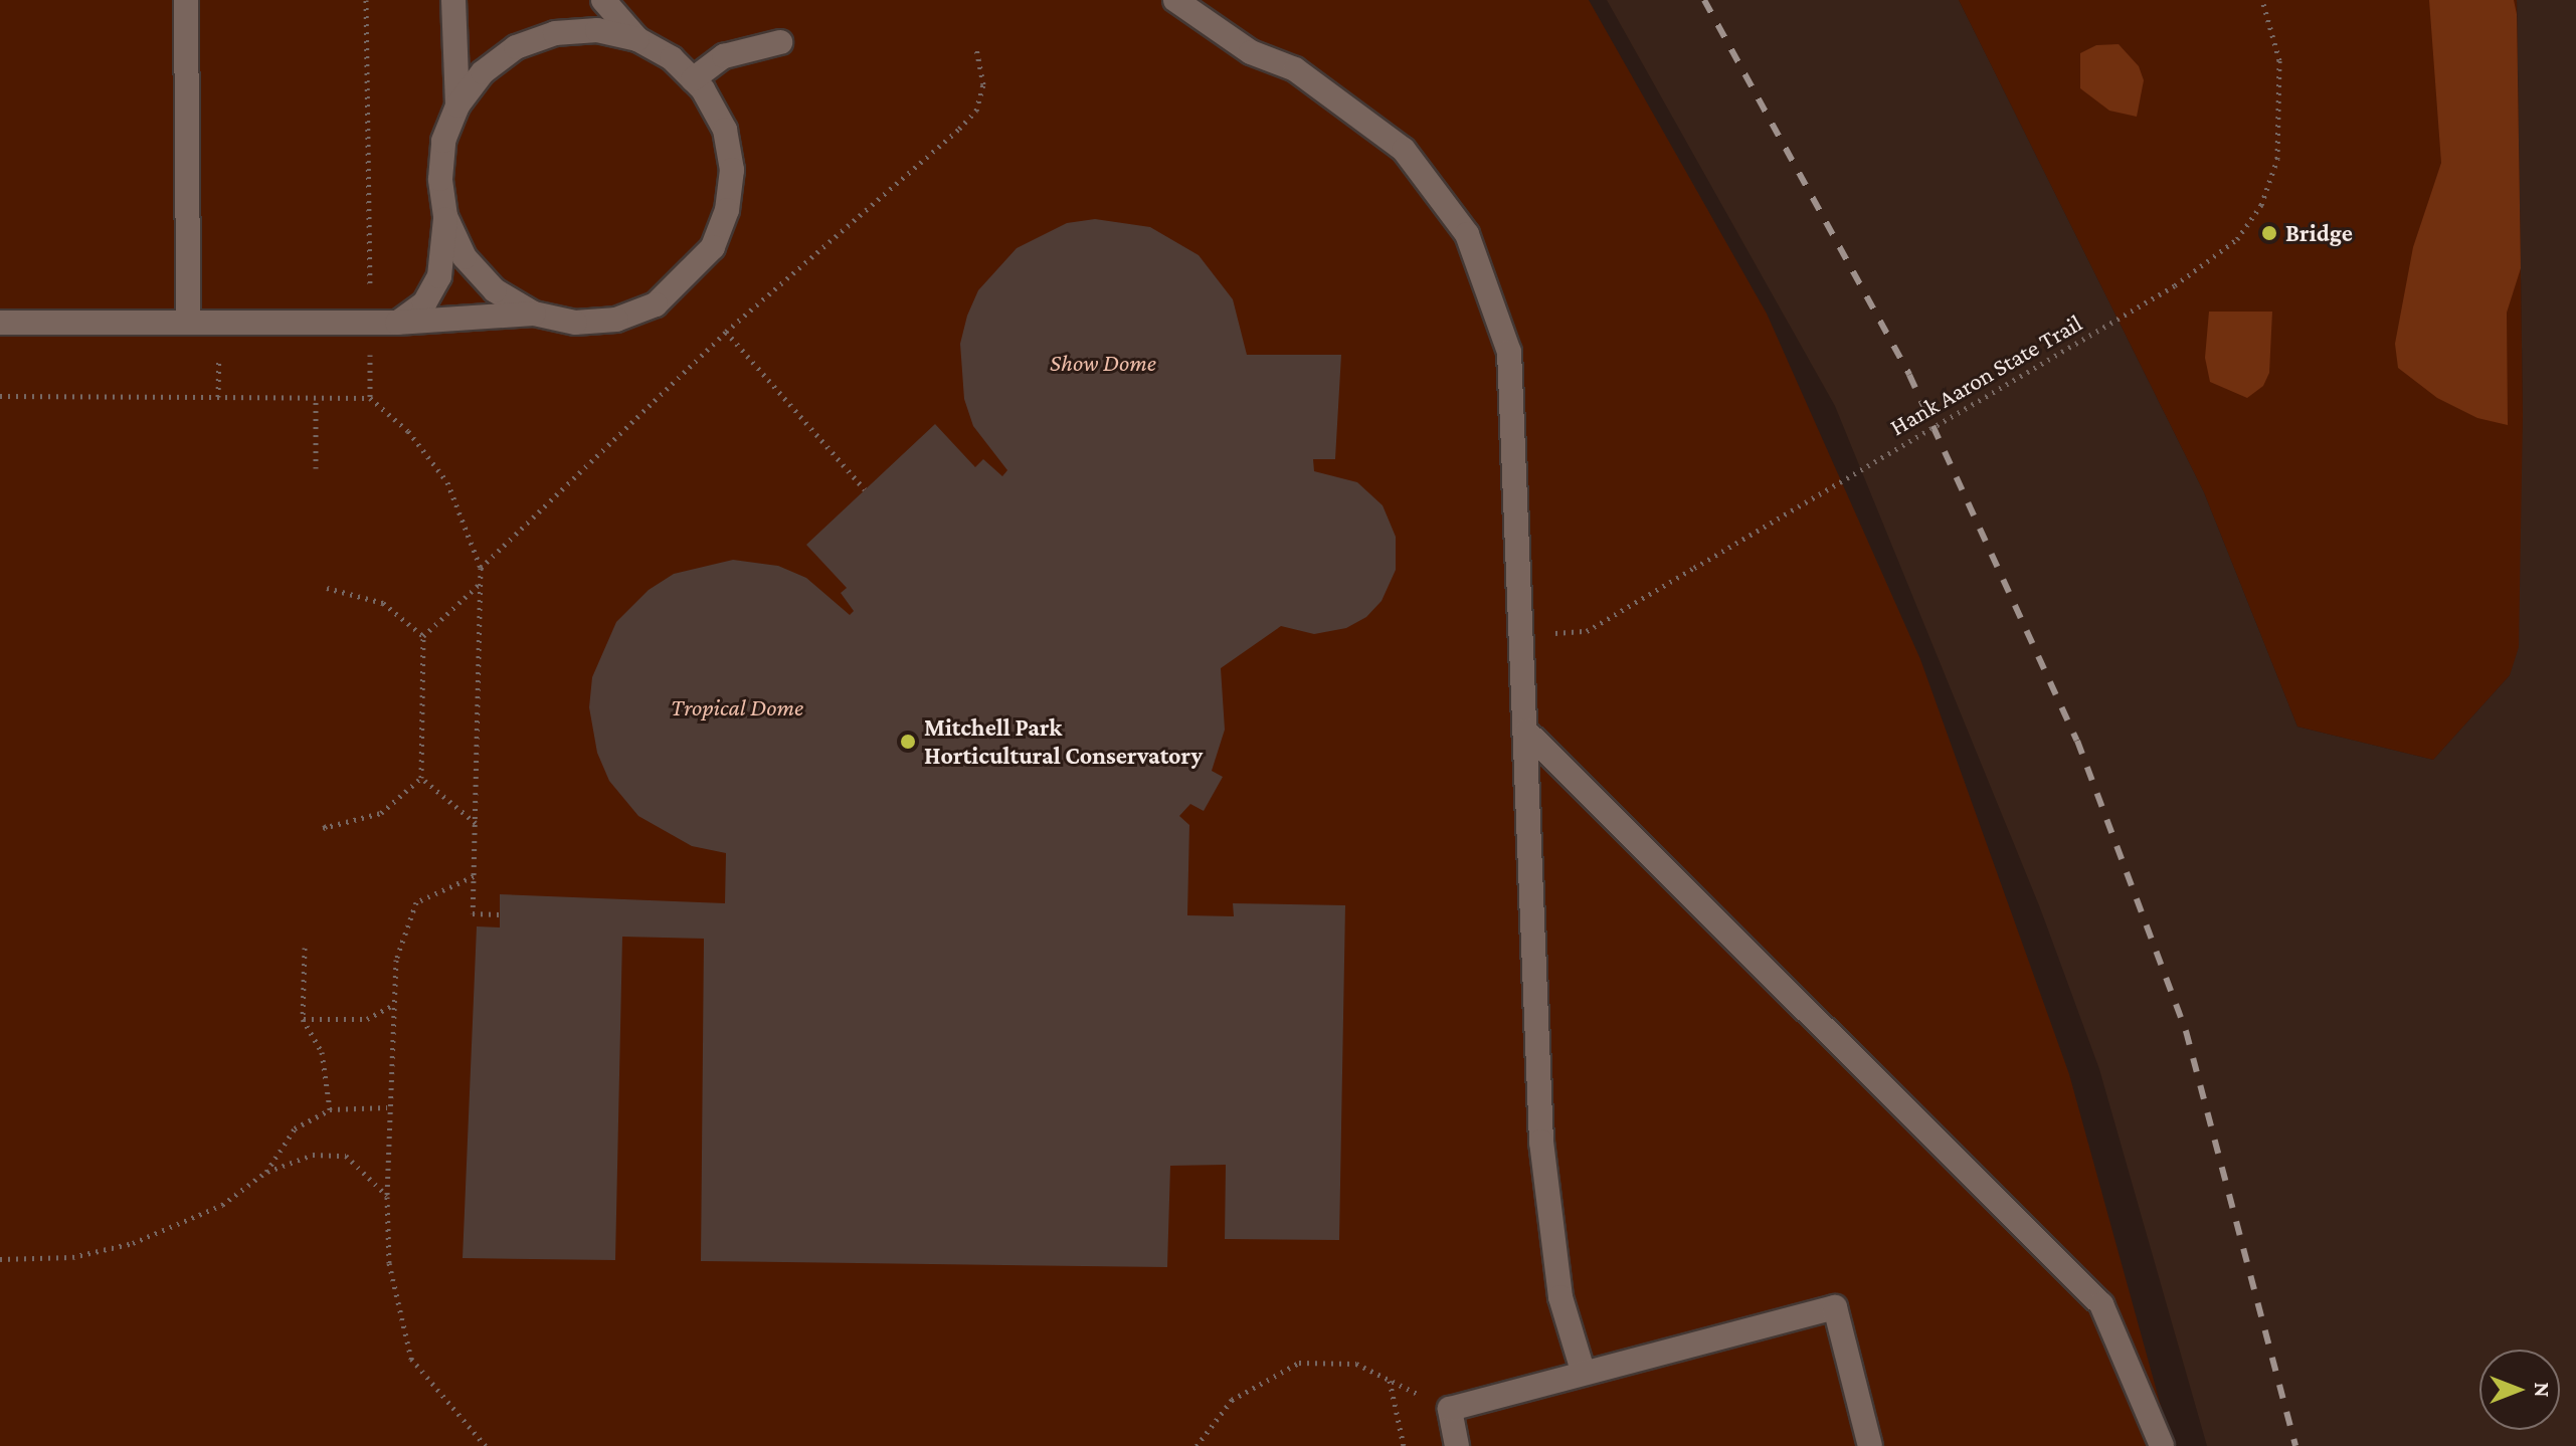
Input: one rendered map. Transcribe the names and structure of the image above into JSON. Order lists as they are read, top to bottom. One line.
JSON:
{"streets":{"path":["Hank Aaron State Trail"]},"parks":["Show Dome","Tropical Dome"],"places":["Bridge","Mitchell Park Horticultural Conservatory"],"north":"right"}
